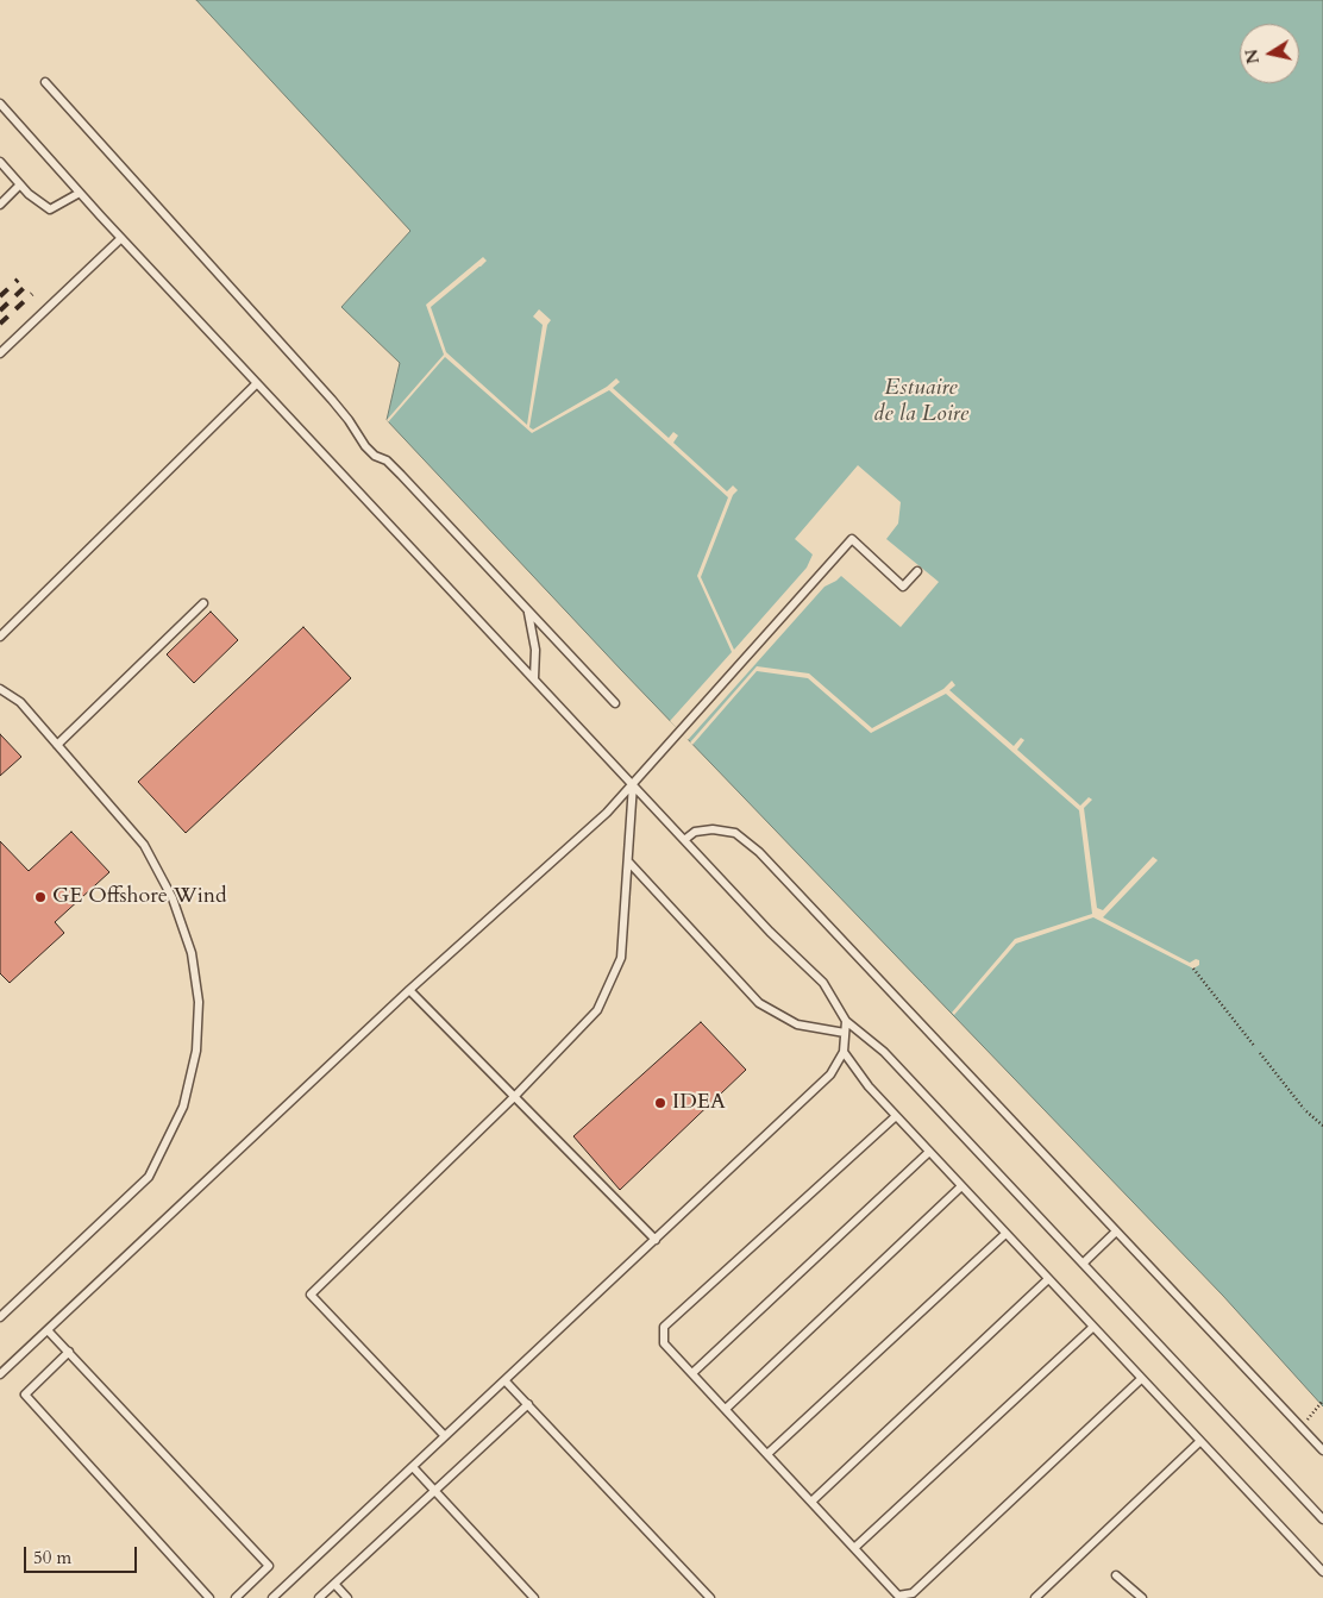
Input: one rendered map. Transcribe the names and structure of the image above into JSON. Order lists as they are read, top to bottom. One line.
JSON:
{"water":["Estuaire de la Loire"],"places":["GE Offshore Wind","IDEA"],"scale_bar":"50 m","north":"left"}
